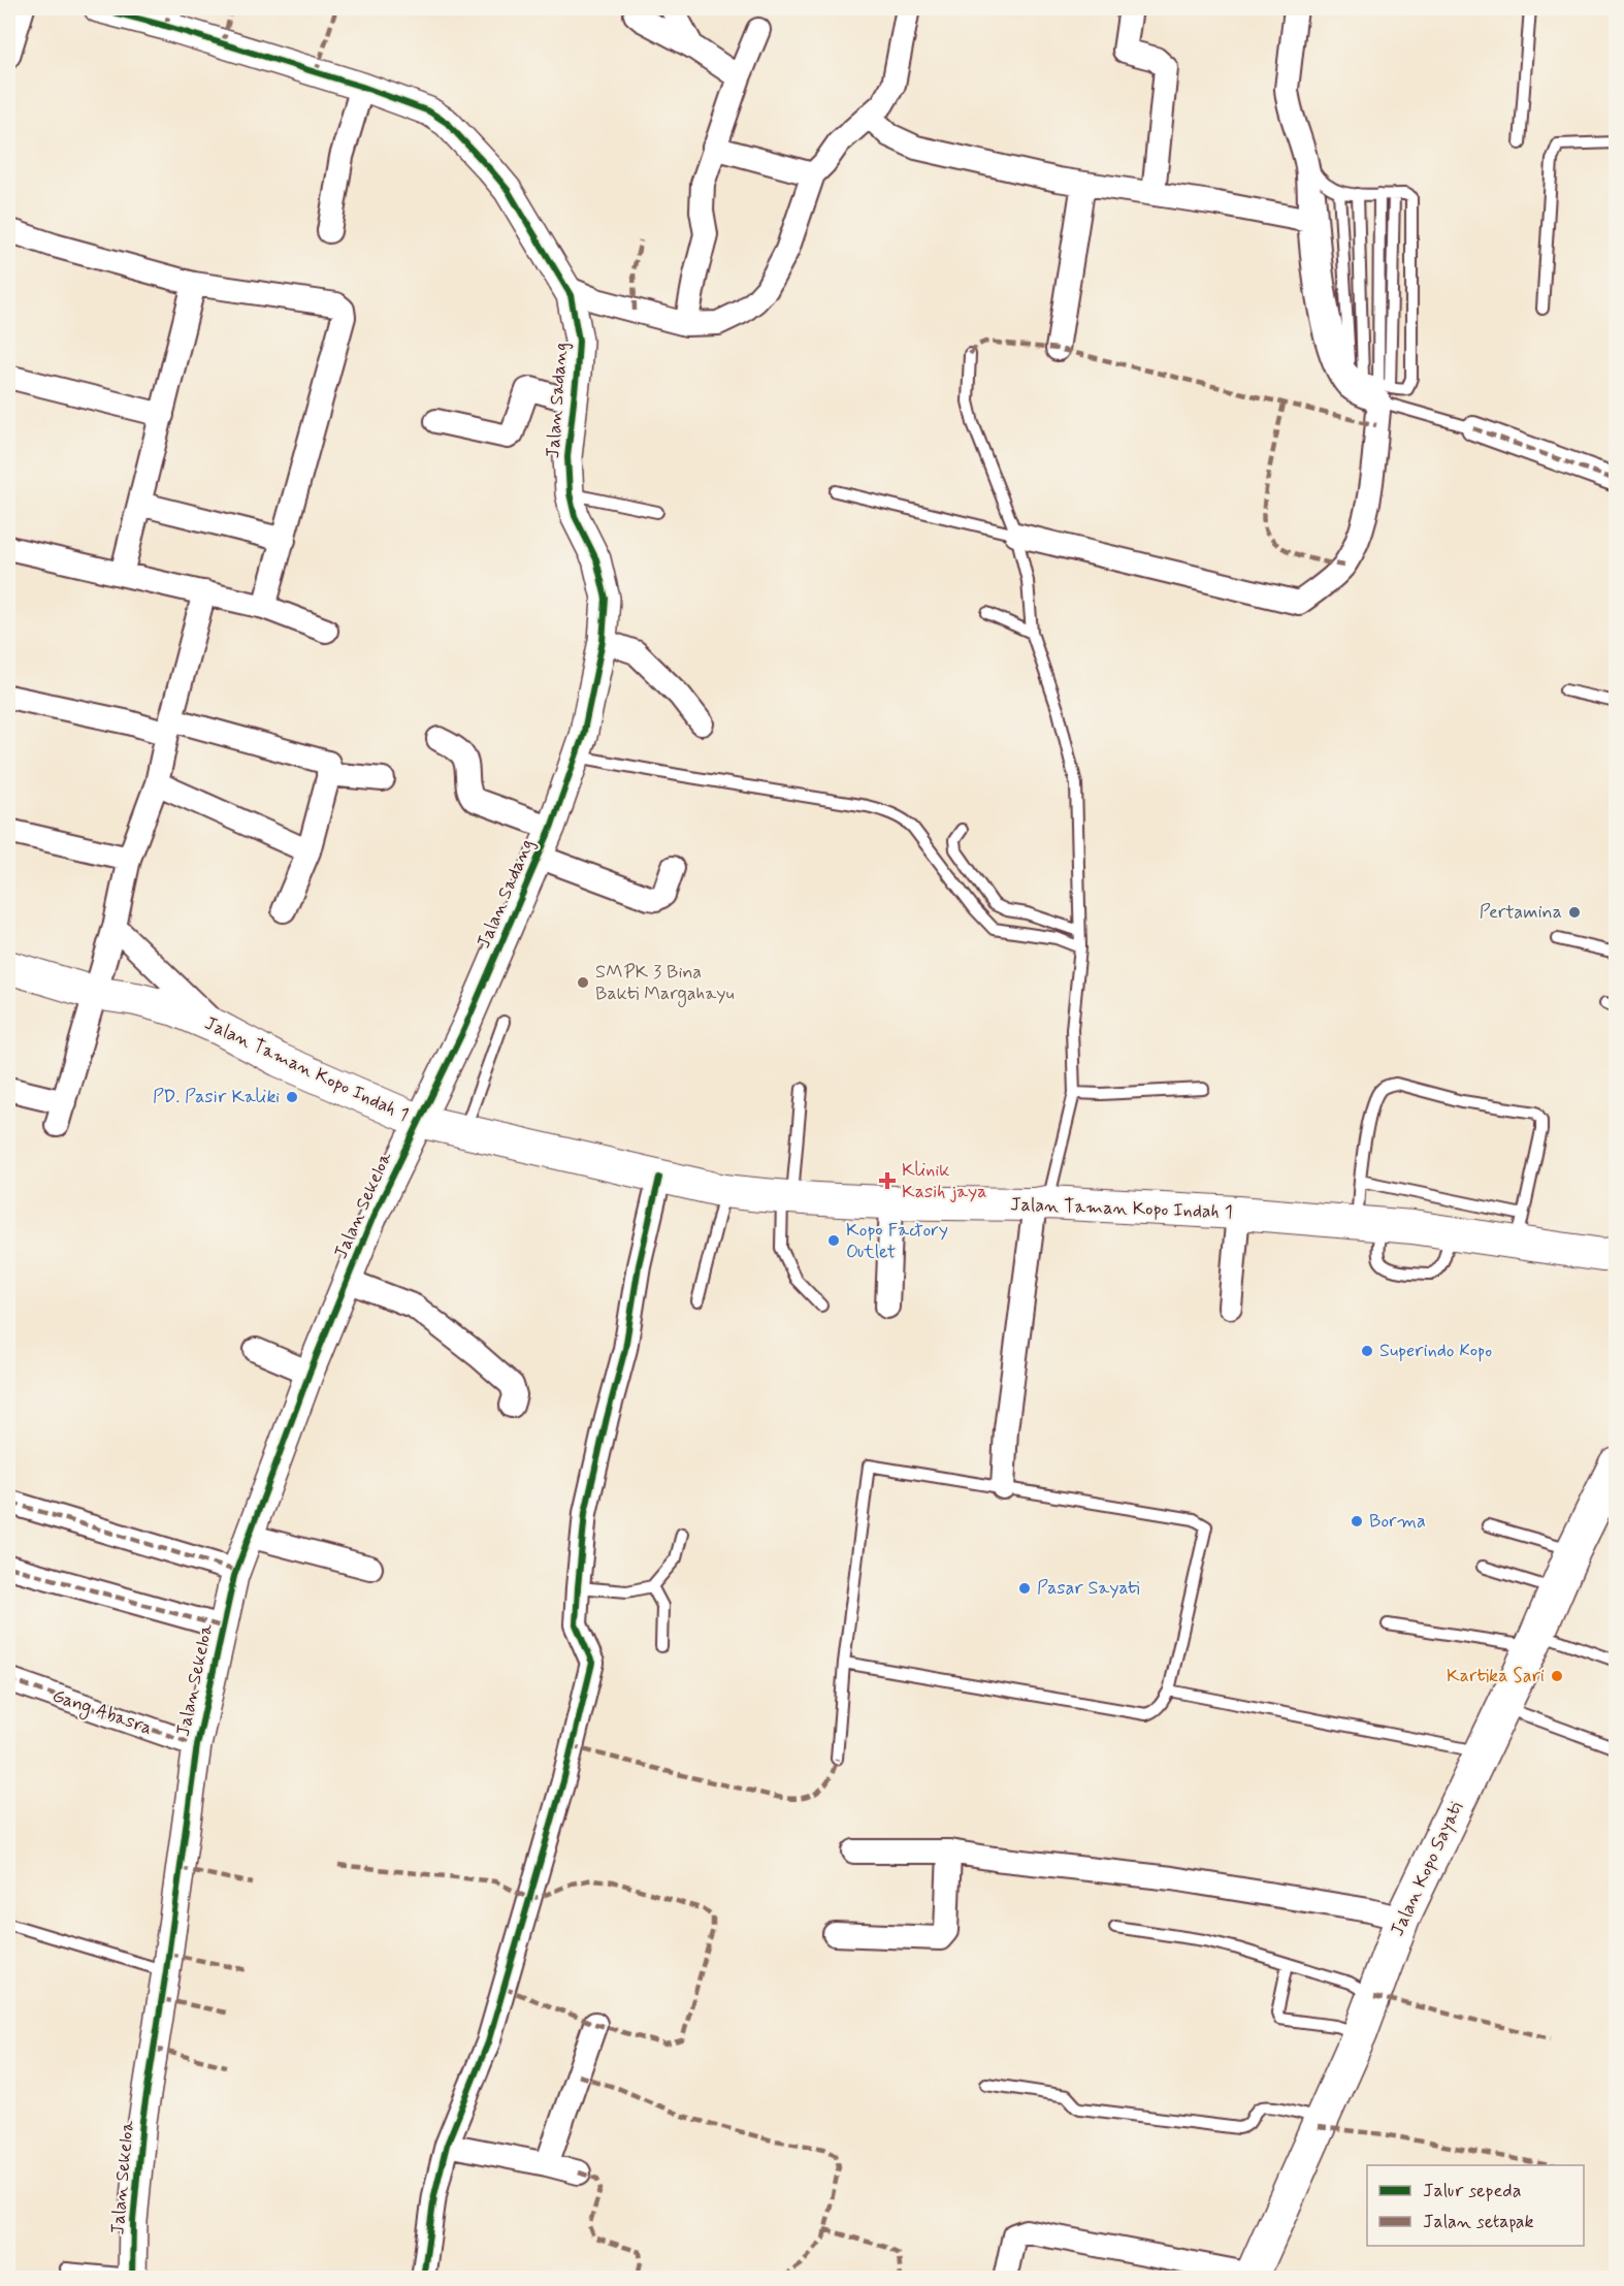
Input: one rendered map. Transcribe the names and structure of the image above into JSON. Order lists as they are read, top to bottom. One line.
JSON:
{"streets":{"main road":["Jalan Taman Kopo Indah 1","Jalan Kopo Sayati"],"street":["Jalan Sadang","Jalan Sekeloa","Gang Abasra"]},"crossings":[["Jalan Sadang","Jalan Taman Kopo Indah 1"],["Jalan Sadang","Jalan Sekeloa"],["Jalan Taman Kopo Indah 1","Jalan Sekeloa"],["Jalan Sekeloa","Gang Abasra"]],"places":{"other":["Pertamina","SMPK 3 Bina Bakti Margahayu","PD. Pasir Kaliki","Kopo Factory Outlet","Superindo Kopo","Borma","Pasar Sayati","Kartika Sari"],"health":["Klinik Kasih jaya"]},"legend":["Jalur sepeda","Jalan setapak"]}
